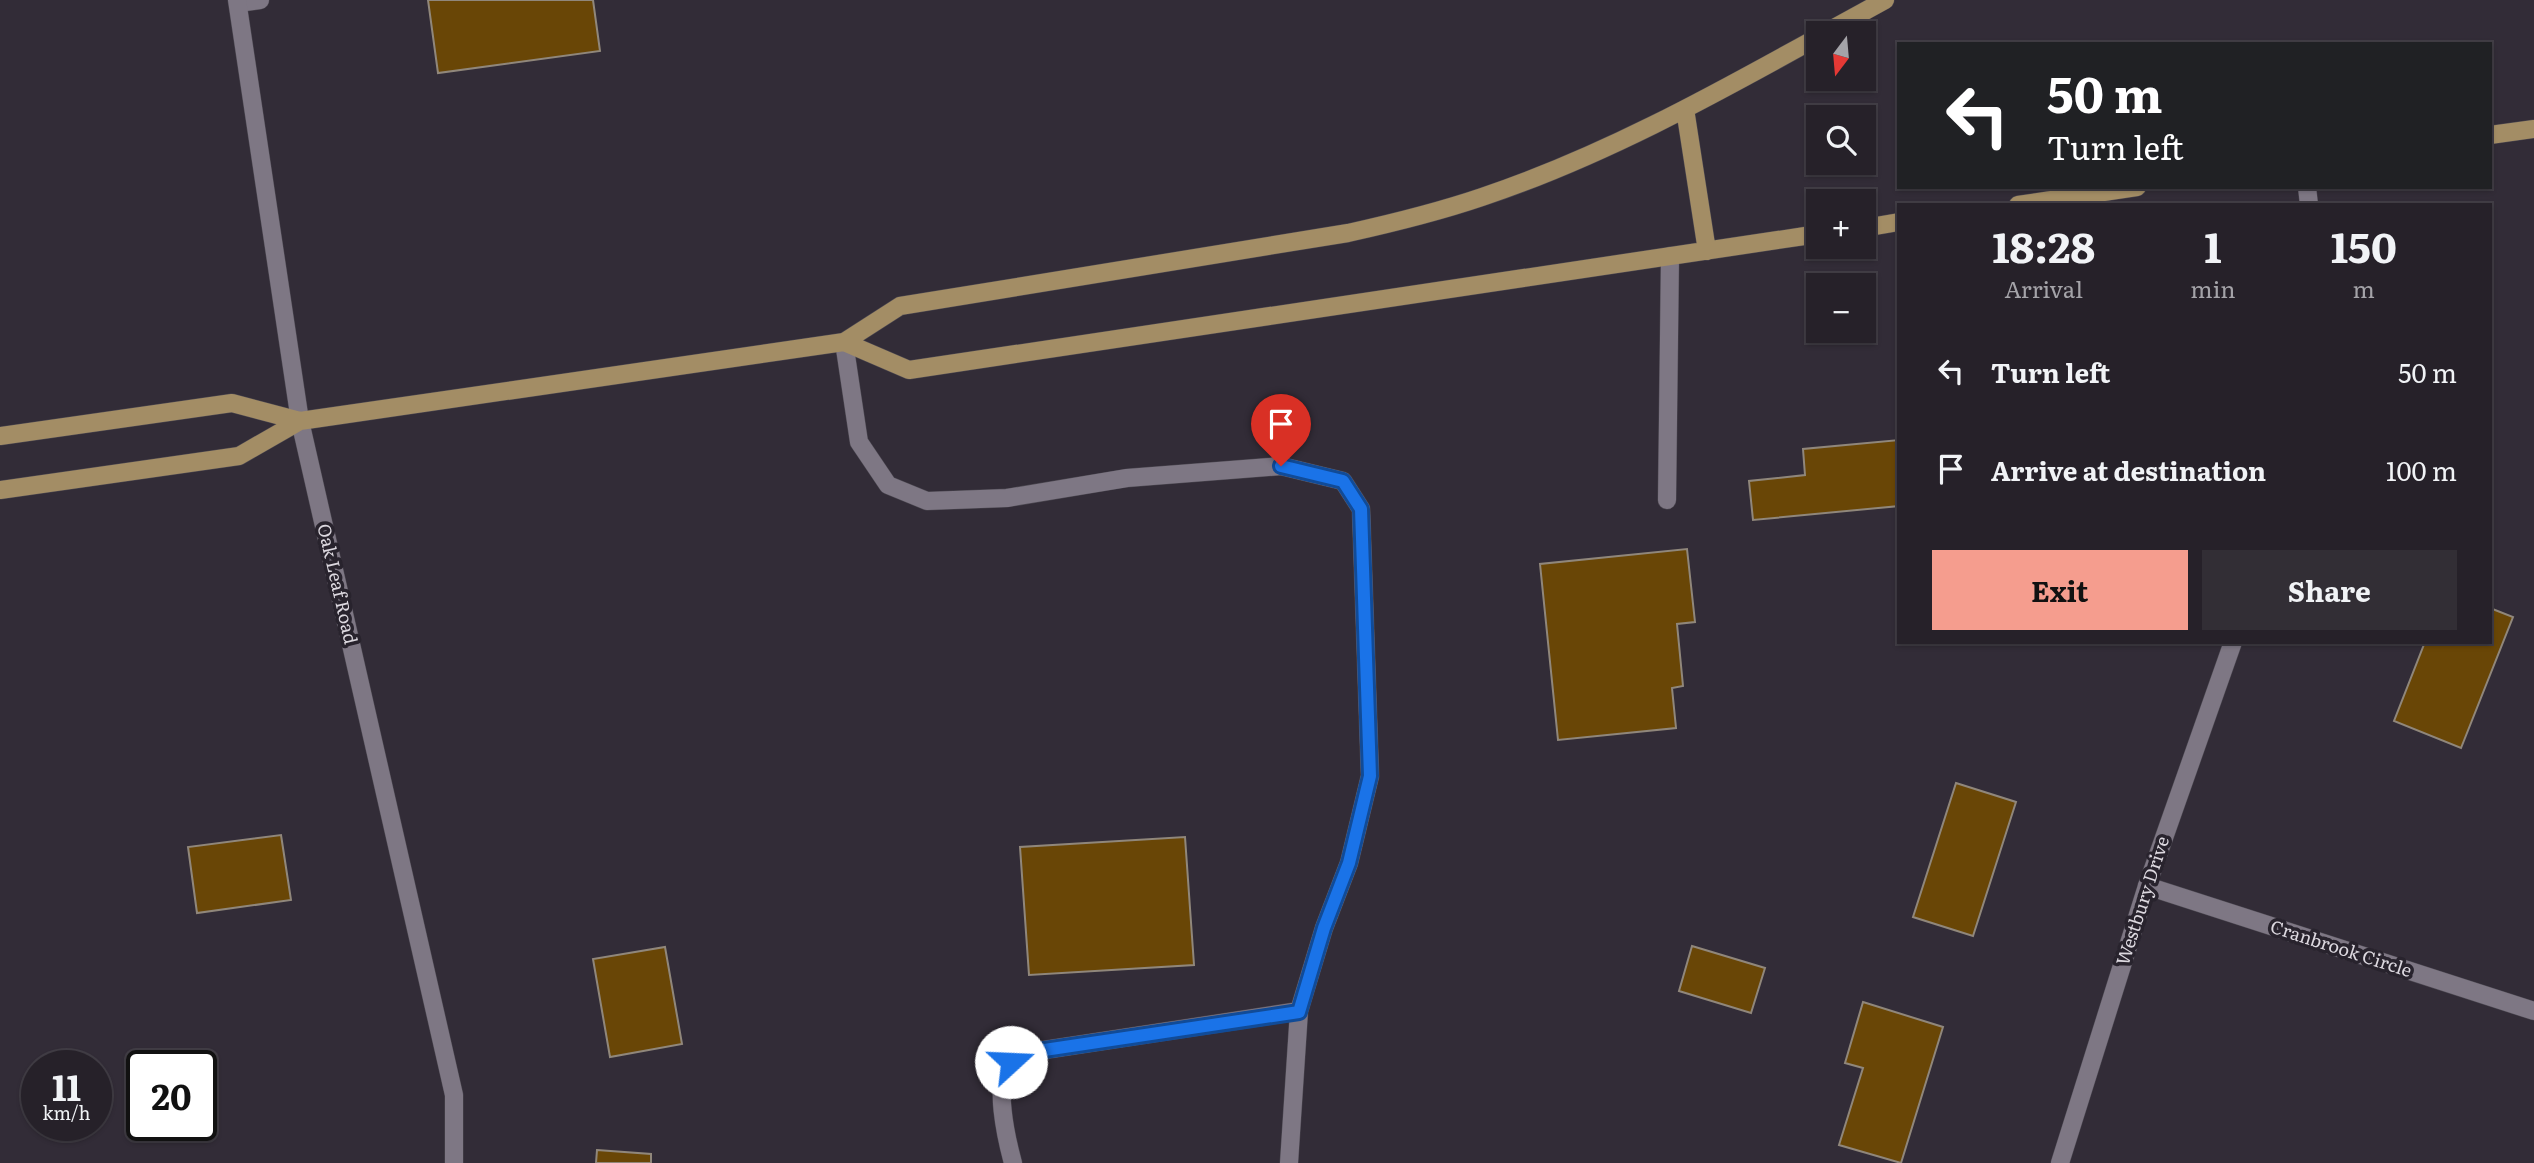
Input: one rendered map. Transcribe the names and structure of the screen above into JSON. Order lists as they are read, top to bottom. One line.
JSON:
{"streets":{"street":["Oak Leaf Road","Westbury Drive","Cranbrook Circle"]},"crossings":[["Westbury Drive","Cranbrook Circle"]],"north":"bottom","page":{"map_buttons":["+","−"],"turn":["50 m","Turn left"],"eta":["18:28","Arrival","1","min","150","m"],"list":[{"name":"Turn left","value":"50 m"},{"name":"Arrive at destination","value":"100 m"}],"buttons":["Exit","Share"],"speed":"11 km/h","limit":"20"}}
